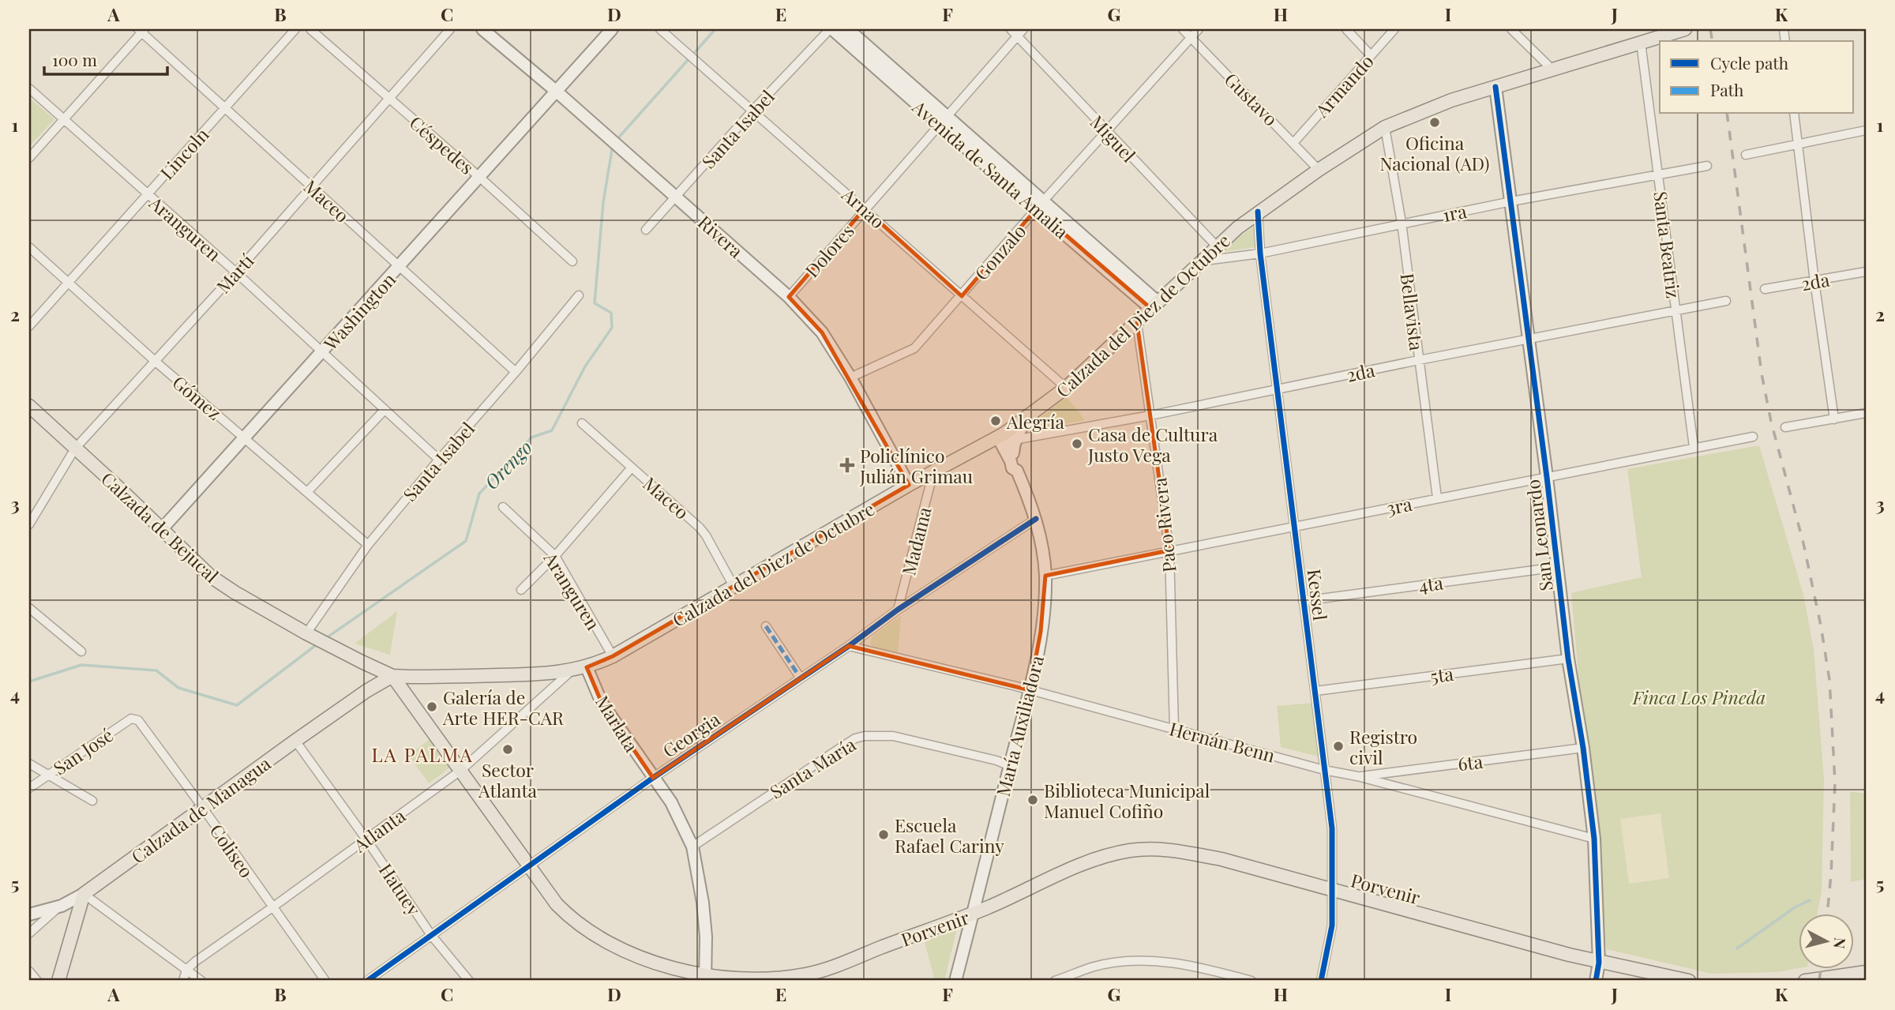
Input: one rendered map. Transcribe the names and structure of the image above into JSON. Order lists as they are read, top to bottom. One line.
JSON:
{"streets":{"main road":["Calzada del Diez de Octubre","Calzada de Bejucal","Calzada de Managua","Porvenir"],"street":["Armando","Gustavo","Santa Isabel","Miguel","Céspedes","Lincoln","Avenida de Santa Amalia","Maceo","Arnao","1ra","Aranguren","Rivera","Santa Beatriz","Dolores","Gonzalo","Martí","2da","Washington","Bellavista","Gómez","3ra","Paco Rivera","San Leonardo","Madama","4ta","Kessel","5ta","Marlata","María Auxiliadora","Georgia","Hernán Benn","San José","6ta","Santa María","Atlanta","Coliseo","Hatuey"]},"crossings":[["Armando","Gustavo"],["Gustavo","Gonzalo"],["Gustavo","Calzada del Diez de Octubre"],["Santa Isabel","Avenida de Santa Amalia"],["Santa Isabel","Maceo"],["Santa Isabel","Arnao"],["Santa Isabel","Aranguren"],["Santa Isabel","Rivera"],["Santa Isabel","Gómez"],["Santa Isabel","Calzada de Bejucal"],["Miguel","Dolores"],["Miguel","Gonzalo"],["Miguel","Calzada del Diez de Octubre"],["Céspedes","Martí"],["Céspedes","Washington"],["Lincoln","Maceo"],["Lincoln","Aranguren"],["Lincoln","Gómez"],["Avenida de Santa Amalia","Dolores"],["Avenida de Santa Amalia","Gonzalo"],["Avenida de Santa Amalia","Calzada del Diez de Octubre"],["Maceo","Martí"],["Maceo","Washington"],["Maceo","Calzada del Diez de Octubre"],["Arnao","Dolores"],["Arnao","Gonzalo"],["Arnao","Calzada del Diez de Octubre"],["1ra","Santa Beatriz"],["1ra","Bellavista"],["1ra","Calzada del Diez de Octubre"],["1ra","San Leonardo"],["1ra","Kessel"],["Aranguren","Martí"],["Aranguren","Washington"],["Aranguren","Calzada del Diez de Octubre"],["Rivera","Dolores"],["Rivera","Gonzalo"],["Rivera","Washington"],["Rivera","Calzada del Diez de Octubre"],["Santa Beatriz","2da"],["Santa Beatriz","Calzada del Diez de Octubre"],["Santa Beatriz","3ra"],["Martí","Gómez"],["Martí","Calzada de Bejucal"],["2da","Bellavista"],["2da","Calzada del Diez de Octubre"],["2da","Paco Rivera"],["2da","San Leonardo"],["2da","Kessel"],["2da","María Auxiliadora"],["Washington","Gómez"],["Washington","Calzada de Bejucal"],["Bellavista","Calzada del Diez de Octubre"],["Bellavista","3ra"],["Calzada del Diez de Octubre","Paco Rivera"],["Calzada del Diez de Octubre","Calzada de Bejucal"],["Calzada del Diez de Octubre","San Leonardo"],["Calzada del Diez de Octubre","Madama"],["Calzada del Diez de Octubre","Kessel"],["Calzada del Diez de Octubre","Marlata"],["Calzada del Diez de Octubre","María Auxiliadora"],["Calzada del Diez de Octubre","Calzada de Managua"],["Calzada del Diez de Octubre","Atlanta"],["Calzada del Diez de Octubre","Porvenir"],["3ra","Paco Rivera"],["3ra","San Leonardo"],["3ra","Kessel"],["3ra","María Auxiliadora"],["Paco Rivera","Hernán Benn"],["Calzada de Bejucal","Calzada de Managua"],["Calzada de Bejucal","Porvenir"],["San Leonardo","4ta"],["San Leonardo","5ta"],["San Leonardo","Hernán Benn"],["San Leonardo","6ta"],["San Leonardo","Porvenir"],["Madama","Georgia"],["4ta","Kessel"],["Kessel","5ta"],["Kessel","Hernán Benn"],["Kessel","Porvenir"],["Marlata","Georgia"],["Marlata","Santa María"],["Marlata","Porvenir"],["María Auxiliadora","Georgia"],["María Auxiliadora","Hernán Benn"],["María Auxiliadora","Santa María"],["María Auxiliadora","Porvenir"],["Georgia","Hernán Benn"],["Georgia","Porvenir"],["Georgia","Hatuey"],["Hernán Benn","6ta"],["San José","Coliseo"],["Calzada de Managua","Coliseo"],["Calzada de Managua","Porvenir"],["Calzada de Managua","Hatuey"],["Atlanta","Coliseo"],["Atlanta","Porvenir"],["Atlanta","Hatuey"]],"districts":["LA PALMA"],"water":["Orengo"],"parks":["Finca Los Pineda"],"places":{"other":["Oficina Nacional (AD)","Alegría","Casa de Cultura Justo Vega","Galería de Arte HER-CAR","Registro civil","Sector Atlanta","Biblioteca Municipal Manuel Cofiño","Escuela Rafael Cariny"],"health":["Policlínico Julián Grimau"]},"legend":["Cycle path","Path"],"scale_bar":"100 m","north":"right","grid":{"columns":["A","B","C","D","E","F","G","H","I","J","K"],"rows":["1","2","3","4","5"]}}
